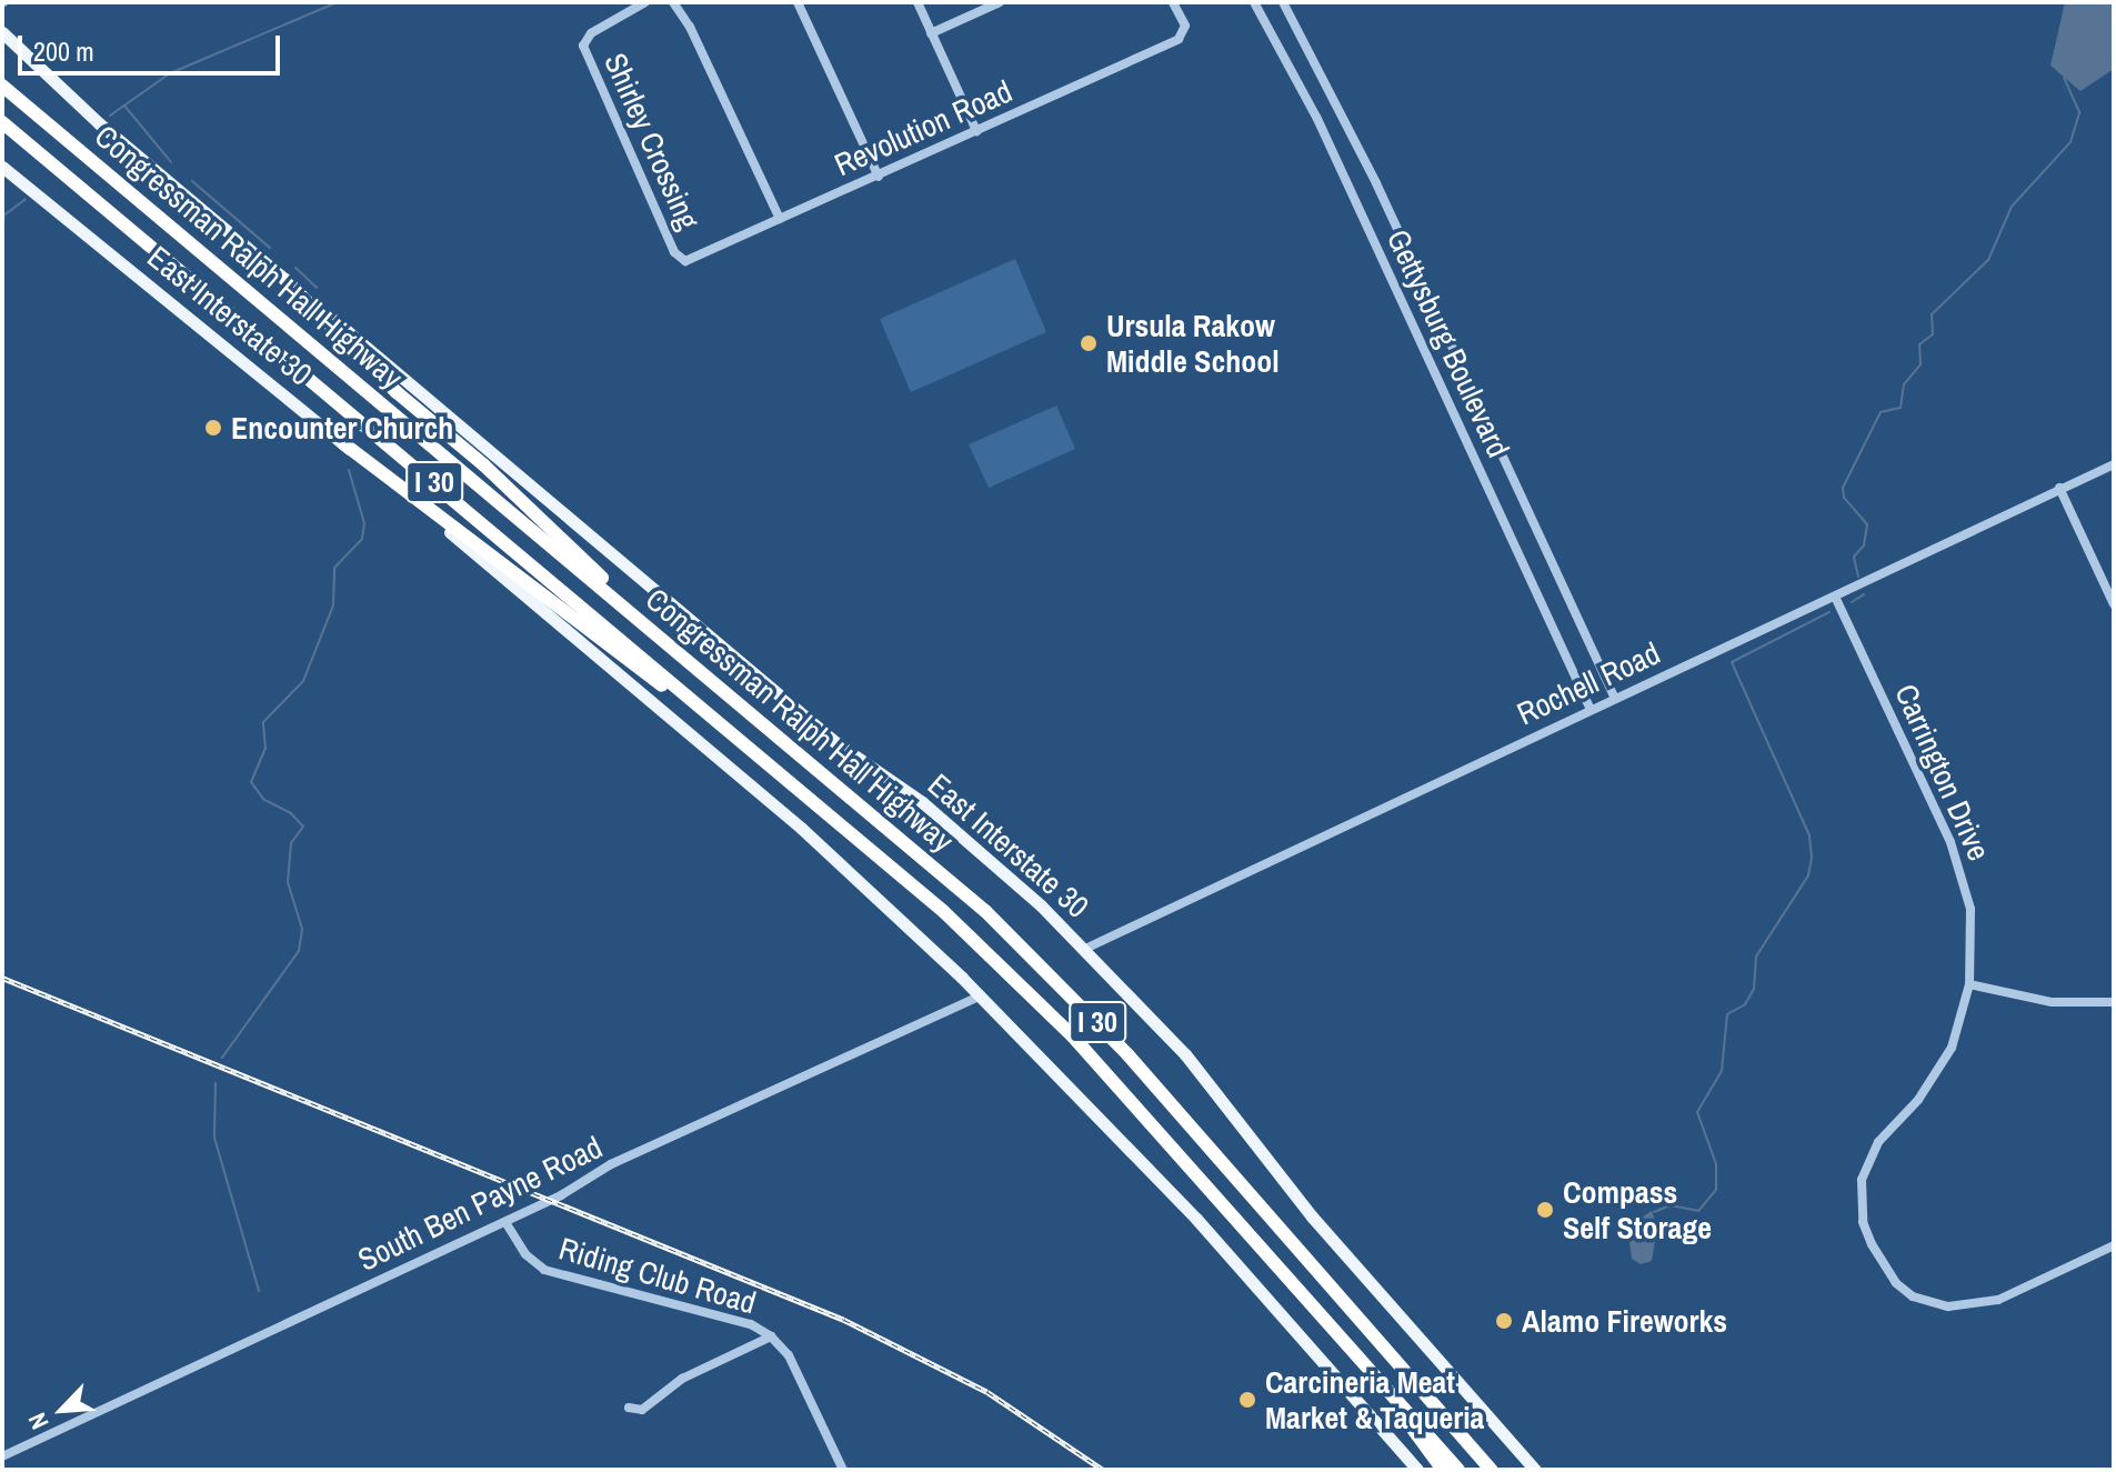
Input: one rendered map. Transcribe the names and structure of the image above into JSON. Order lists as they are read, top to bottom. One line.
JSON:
{"streets":{"highway":["Congressman Ralph Hall Highway","I 30"],"main road":["East Interstate 30"],"street":["Revolution Road","Shirley Crossing","Gettysburg Boulevard","Rochell Road","Carrington Drive","South Ben Payne Road","Riding Club Road"]},"crossings":[["Revolution Road","Shirley Crossing"],["East Interstate 30","Rochell Road"],["East Interstate 30","South Ben Payne Road"],["Gettysburg Boulevard","Rochell Road"],["Rochell Road","Carrington Drive"],["South Ben Payne Road","Riding Club Road"]],"places":["Ursula Rakow Middle School","Encounter Church","Compass Self Storage","Alamo Fireworks","Carcineria Meat Market & Taqueria"],"scale_bar":"200 m","north":"bottom left"}
